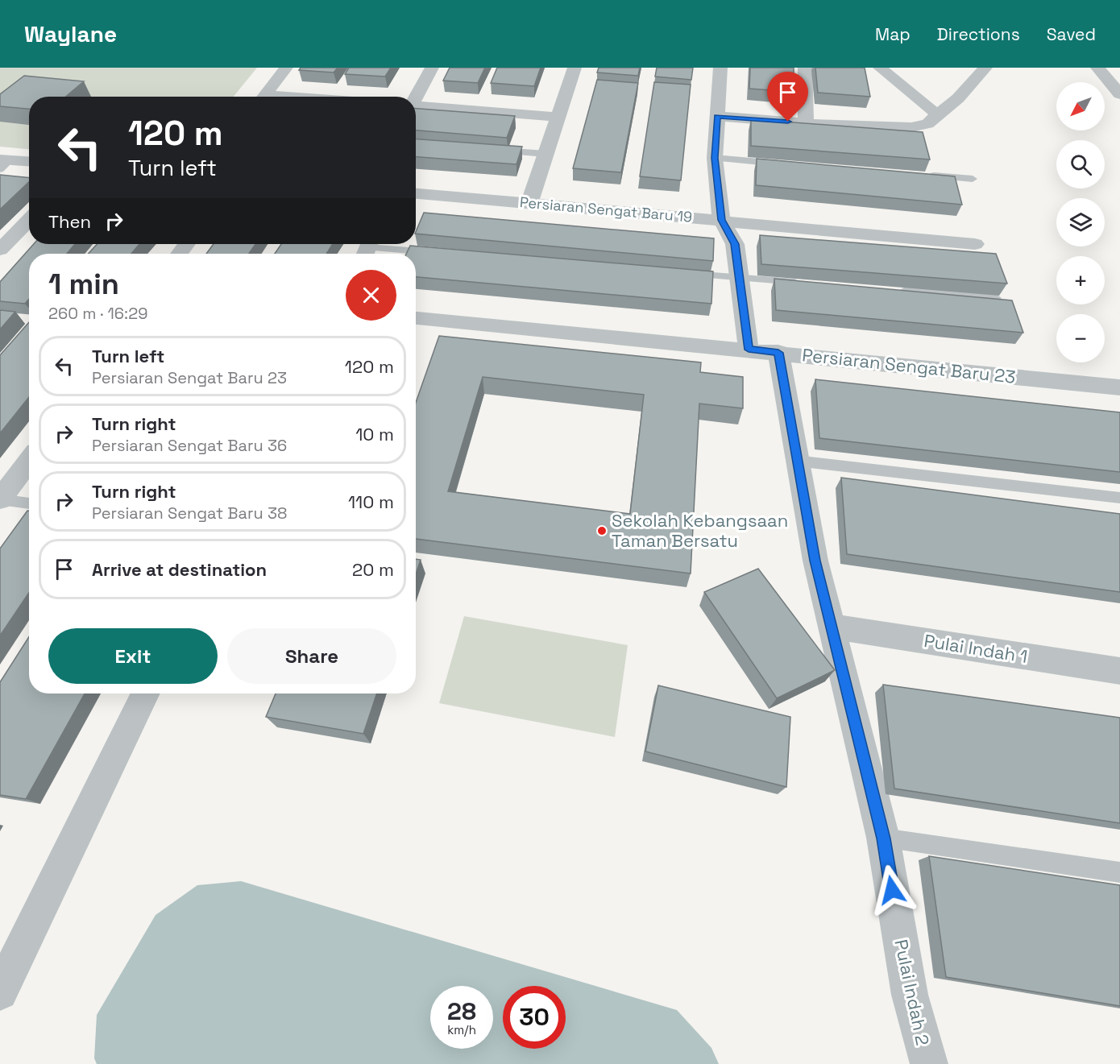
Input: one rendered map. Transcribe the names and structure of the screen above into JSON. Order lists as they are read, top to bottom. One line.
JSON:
{"streets":{"street":["Persiaran Sengat Baru 19","Persiaran Sengat Baru 23","Pulai Indah 1","Pulai Indah 2"]},"crossings":[["Persiaran Sengat Baru 23","Pulai Indah 2"],["Pulai Indah 1","Pulai Indah 2"]],"places":["Sekolah Kebangsaan Taman Bersatu"],"north":"bottom left","page":{"header":"Waylane","nav":["Map","Directions","Saved"],"map_buttons":["+","−"],"turn":["120 m","Turn left"],"then":"Then","heading":["1 min","260 m · 16:29"],"list":[{"name":"Turn left","note":"Persiaran Sengat Baru 23","value":"120 m"},{"name":"Turn right","note":"Persiaran Sengat Baru 36","value":"10 m"},{"name":"Turn right","note":"Persiaran Sengat Baru 38","value":"110 m"},{"name":"Arrive at destination","value":"20 m"}],"buttons":["Exit","Share"],"speed":"28 km/h","limit":"30"}}
